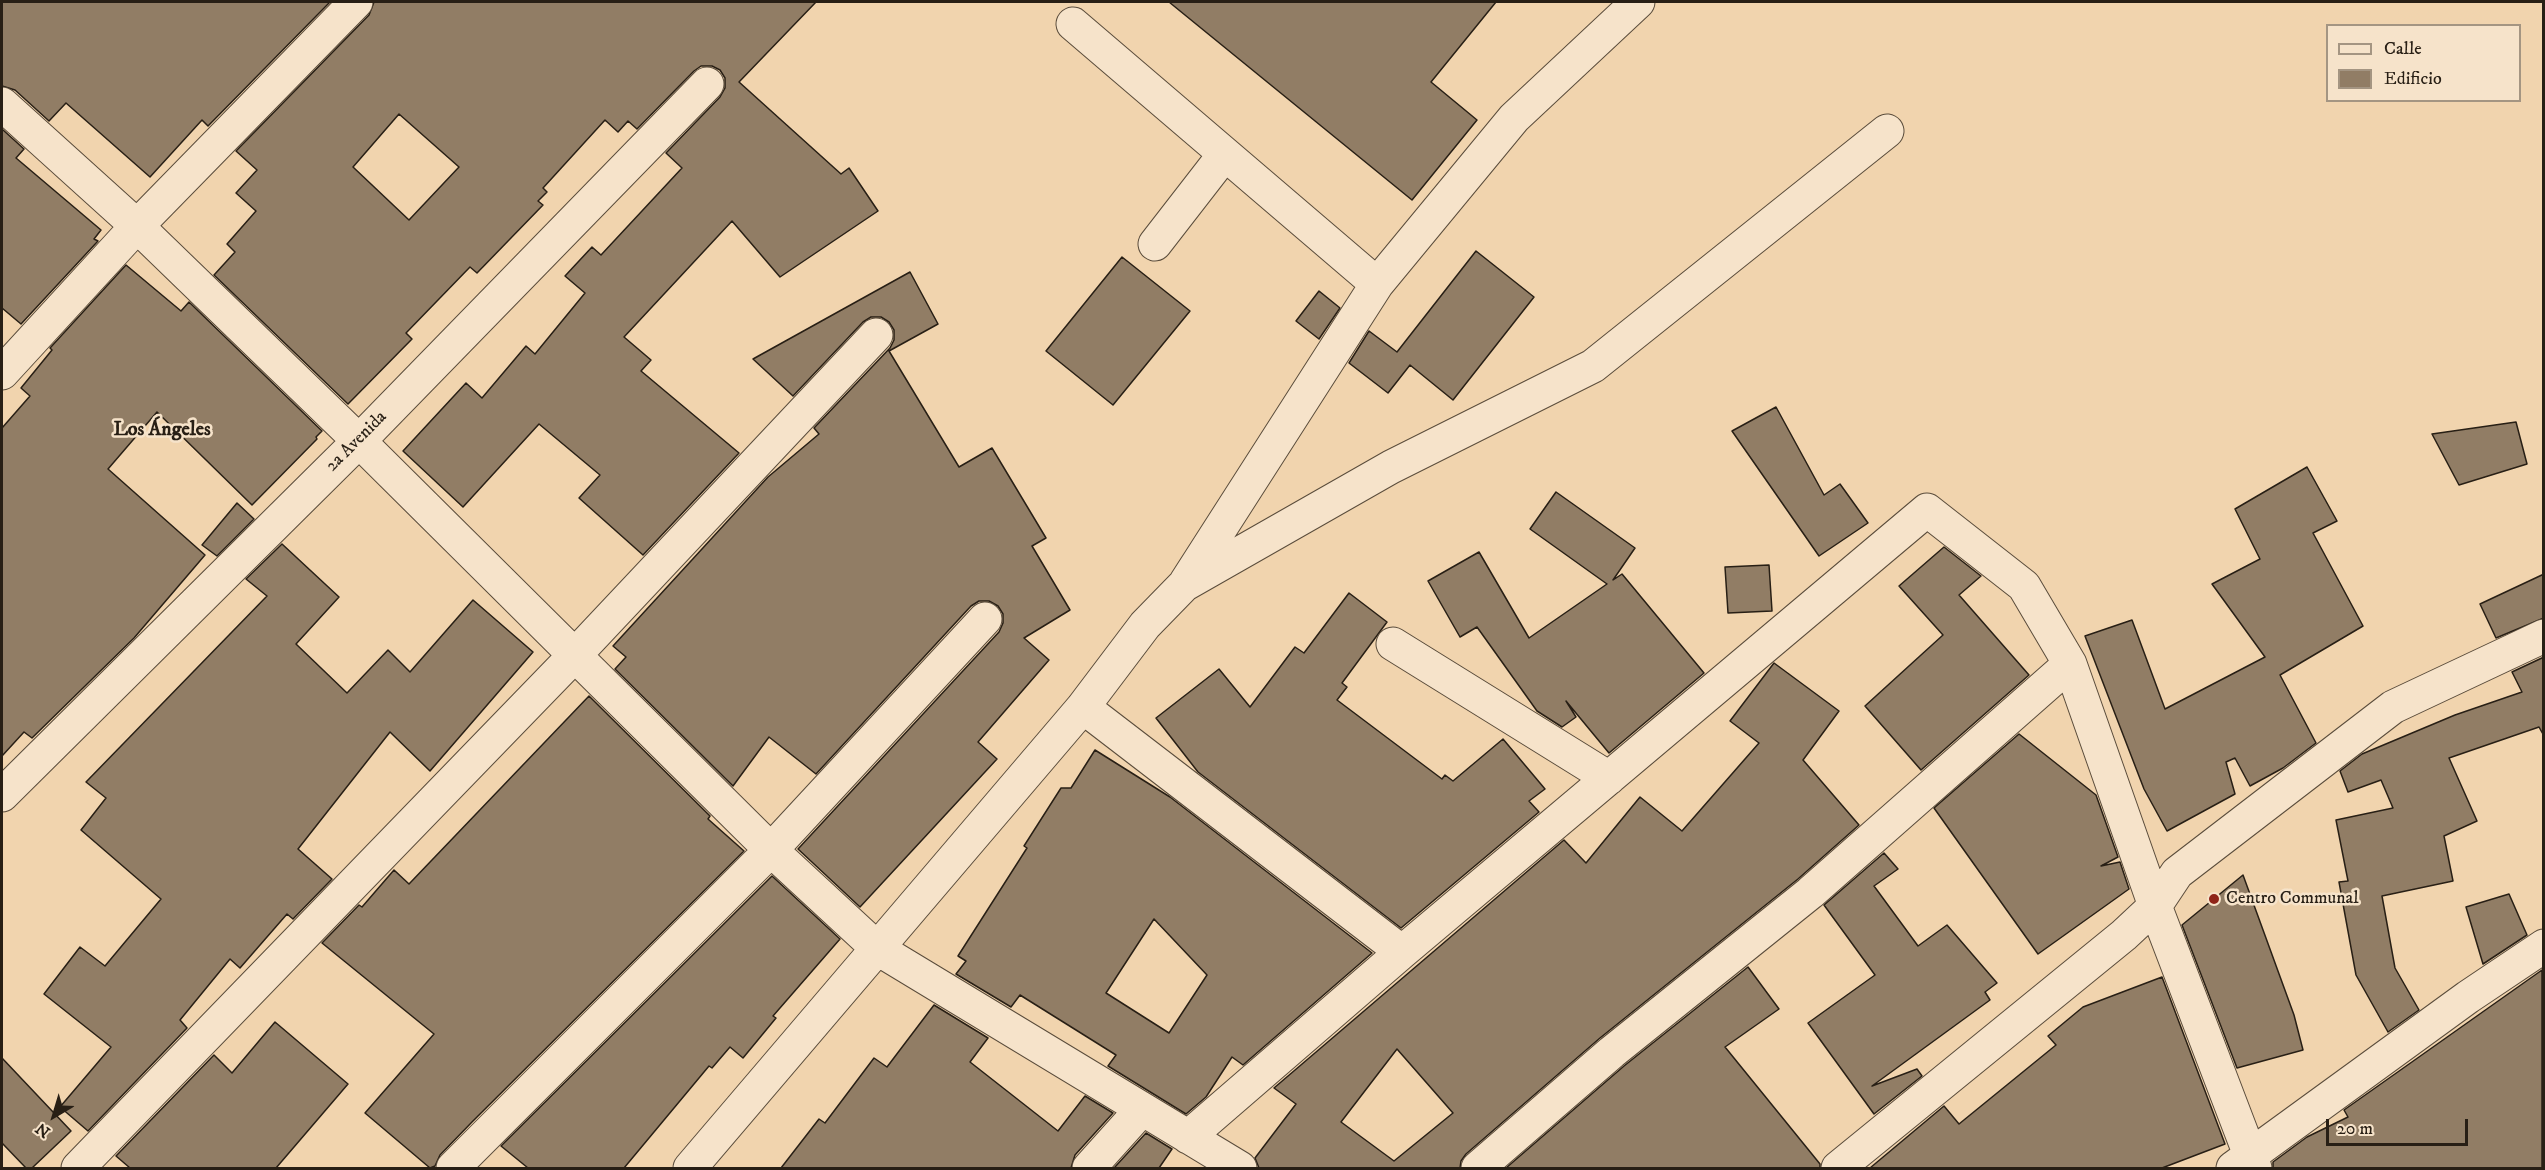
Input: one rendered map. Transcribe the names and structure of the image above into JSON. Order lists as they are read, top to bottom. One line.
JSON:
{"streets":{"street":["2a Avenida"]},"districts":["Los Ángeles"],"places":["Centro Communal"],"legend":["Calle","Edificio"],"scale_bar":"20 m","north":"bottom left"}
